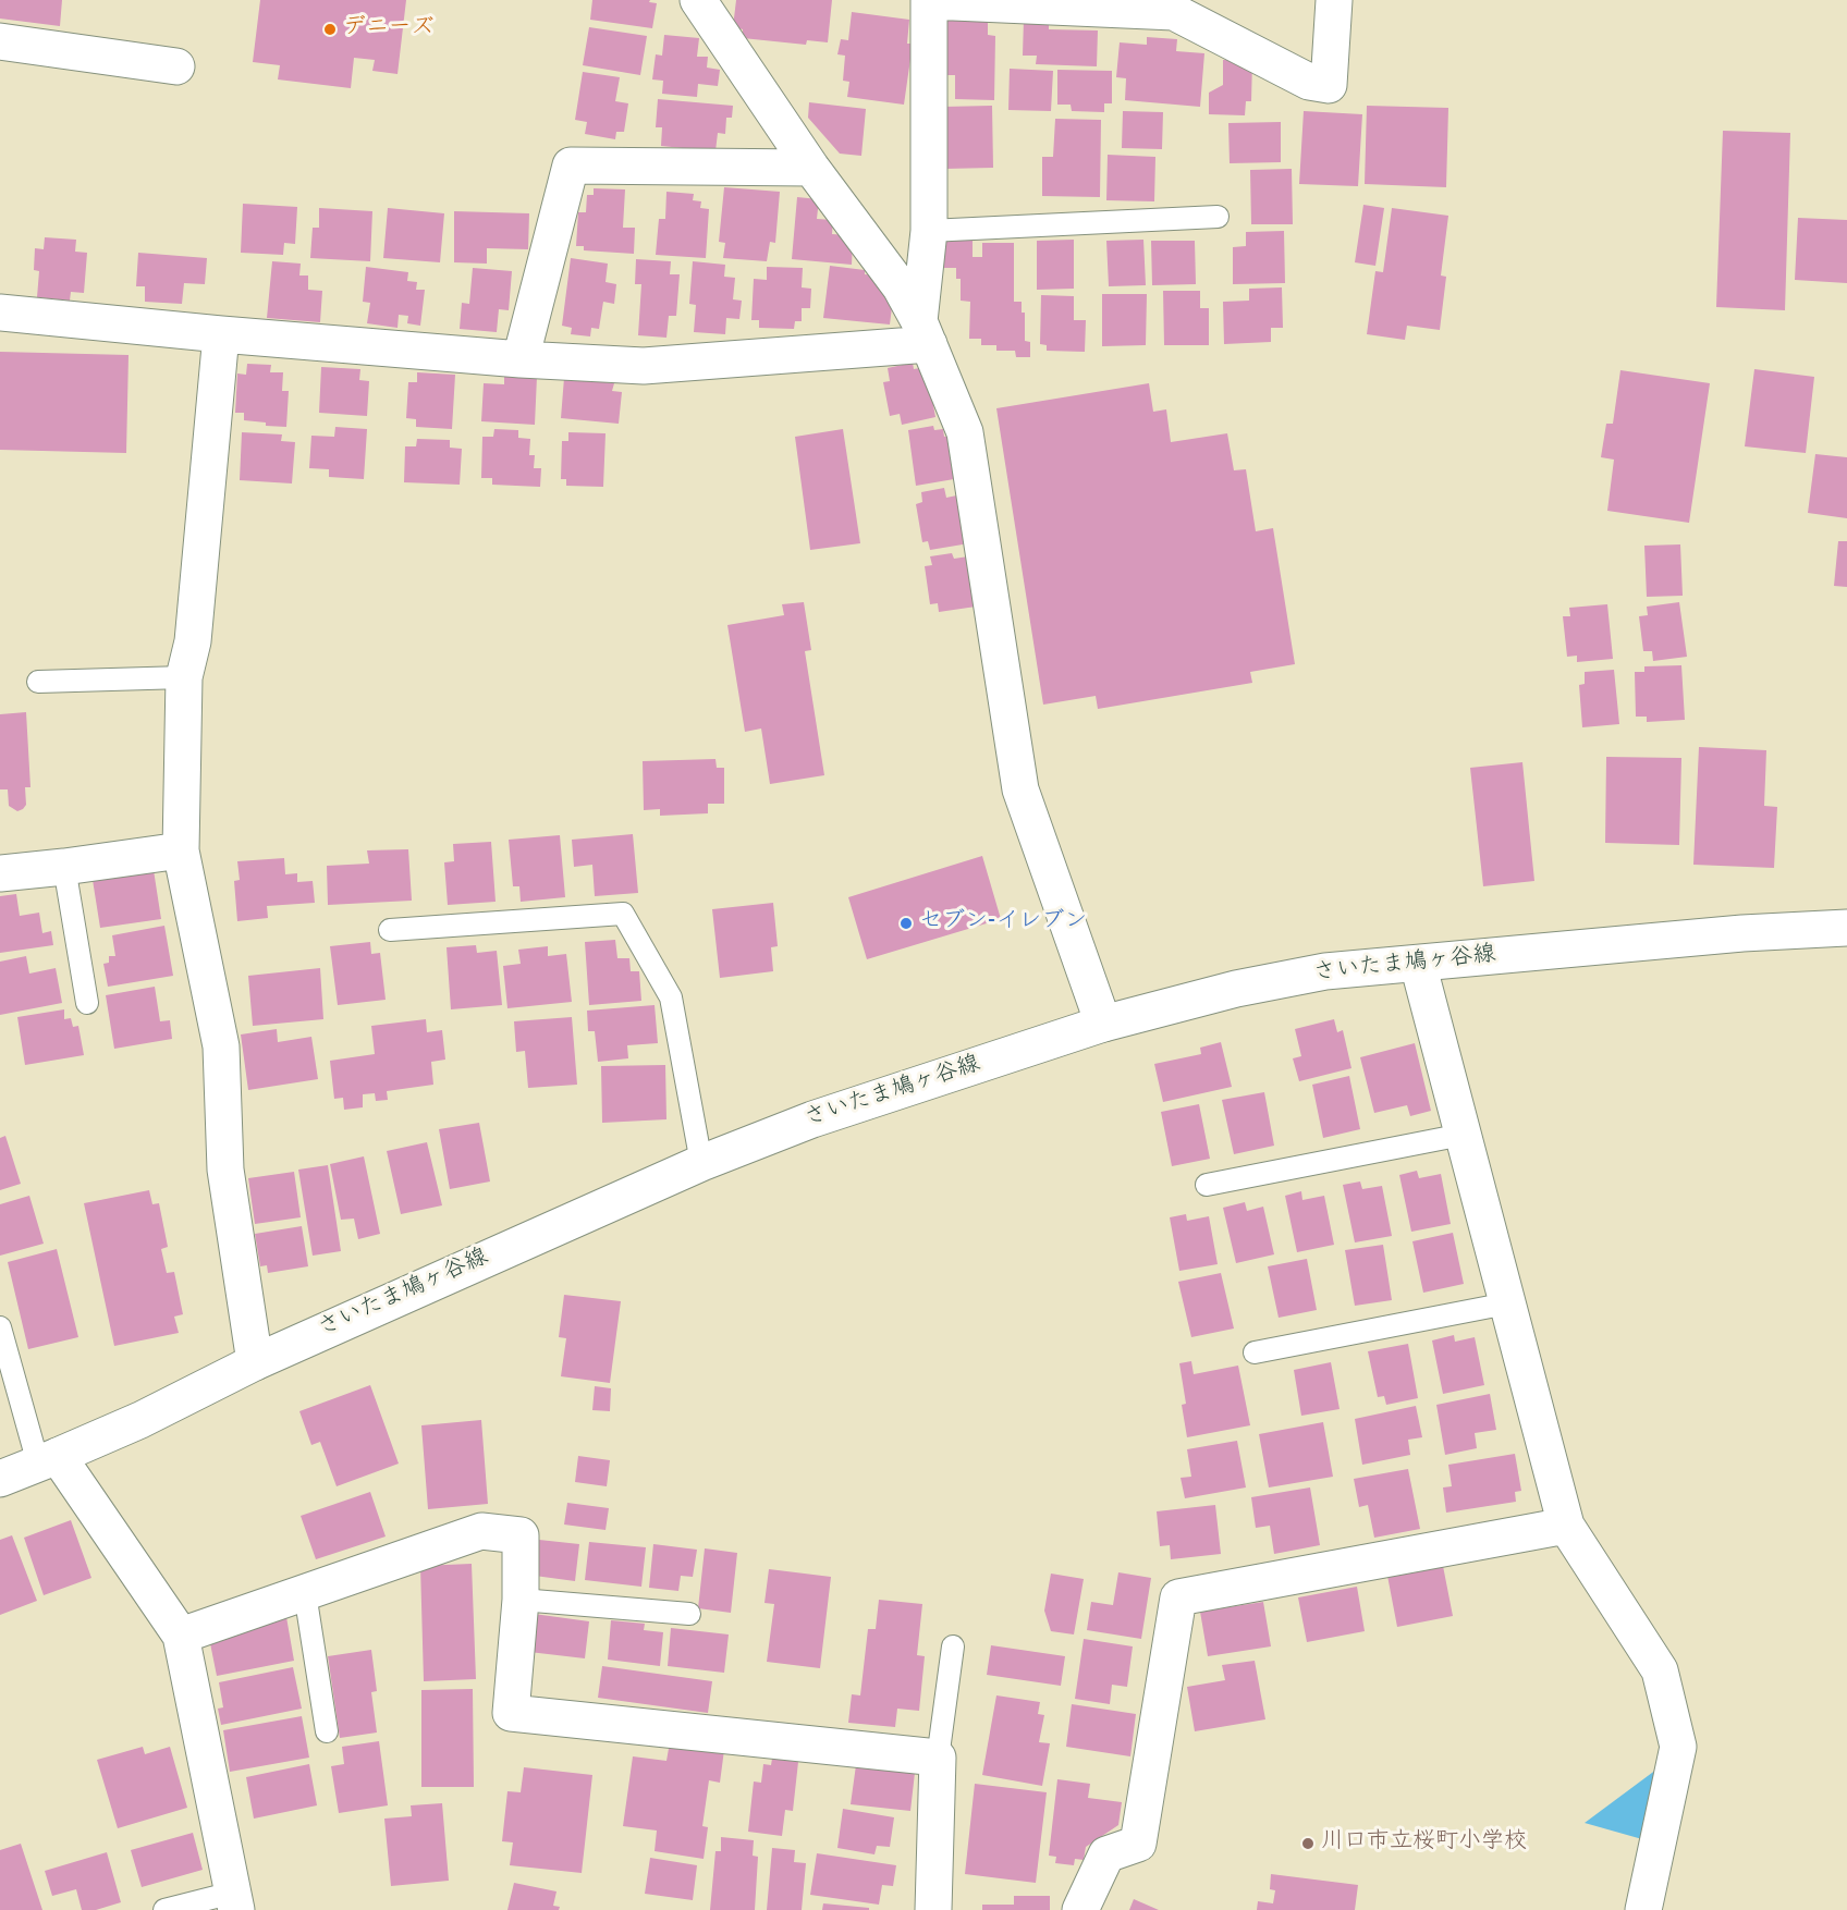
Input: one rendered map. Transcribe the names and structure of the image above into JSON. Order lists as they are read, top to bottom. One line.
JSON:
{"streets":{"street":["さいたま鳩ヶ谷線"]},"places":["デニーズ","セブン-イレブン","川口市立桜町小学校"]}
